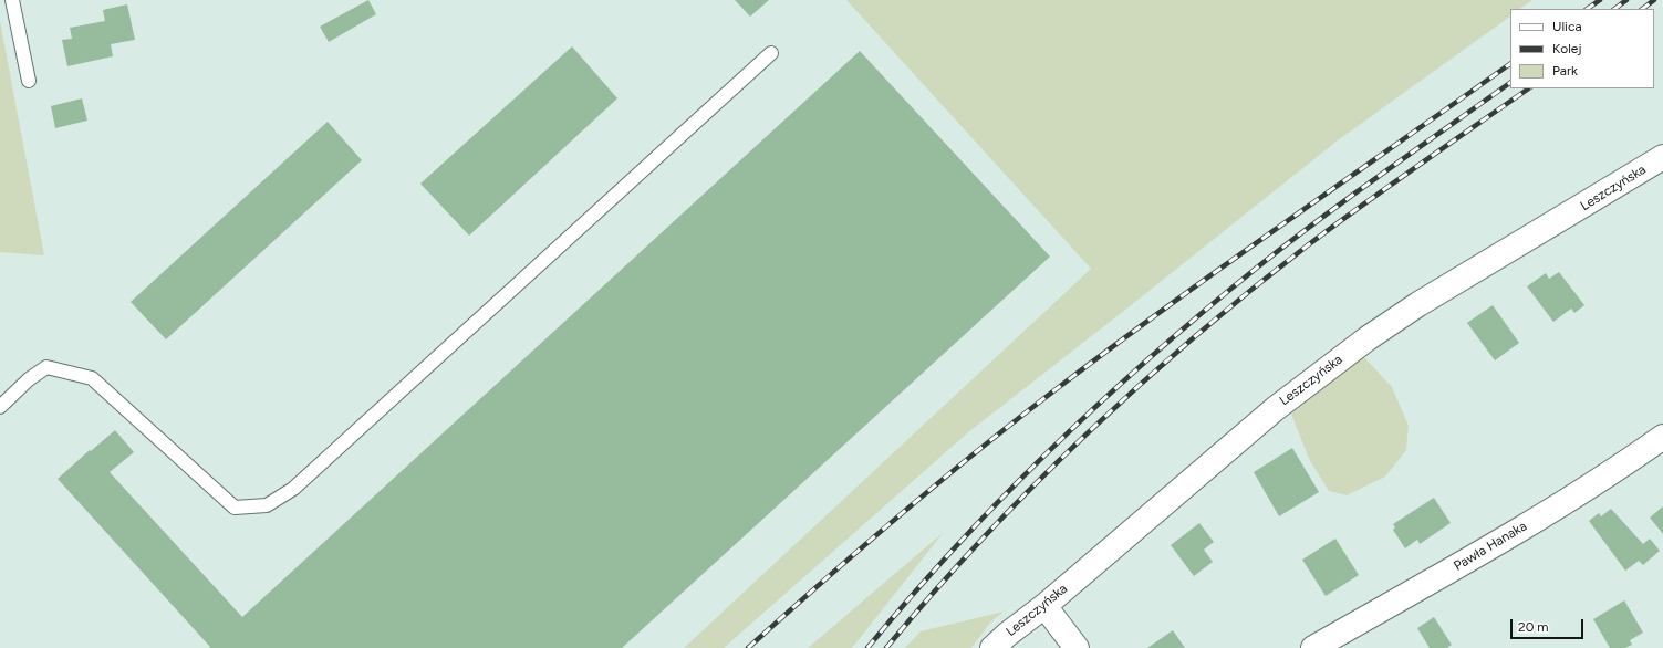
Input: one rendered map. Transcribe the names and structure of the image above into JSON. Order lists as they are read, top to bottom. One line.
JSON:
{"streets":{"street":["Leszczyńska","Pawła Hanaka"]},"legend":["Ulica","Kolej","Park"],"scale_bar":"20 m"}
